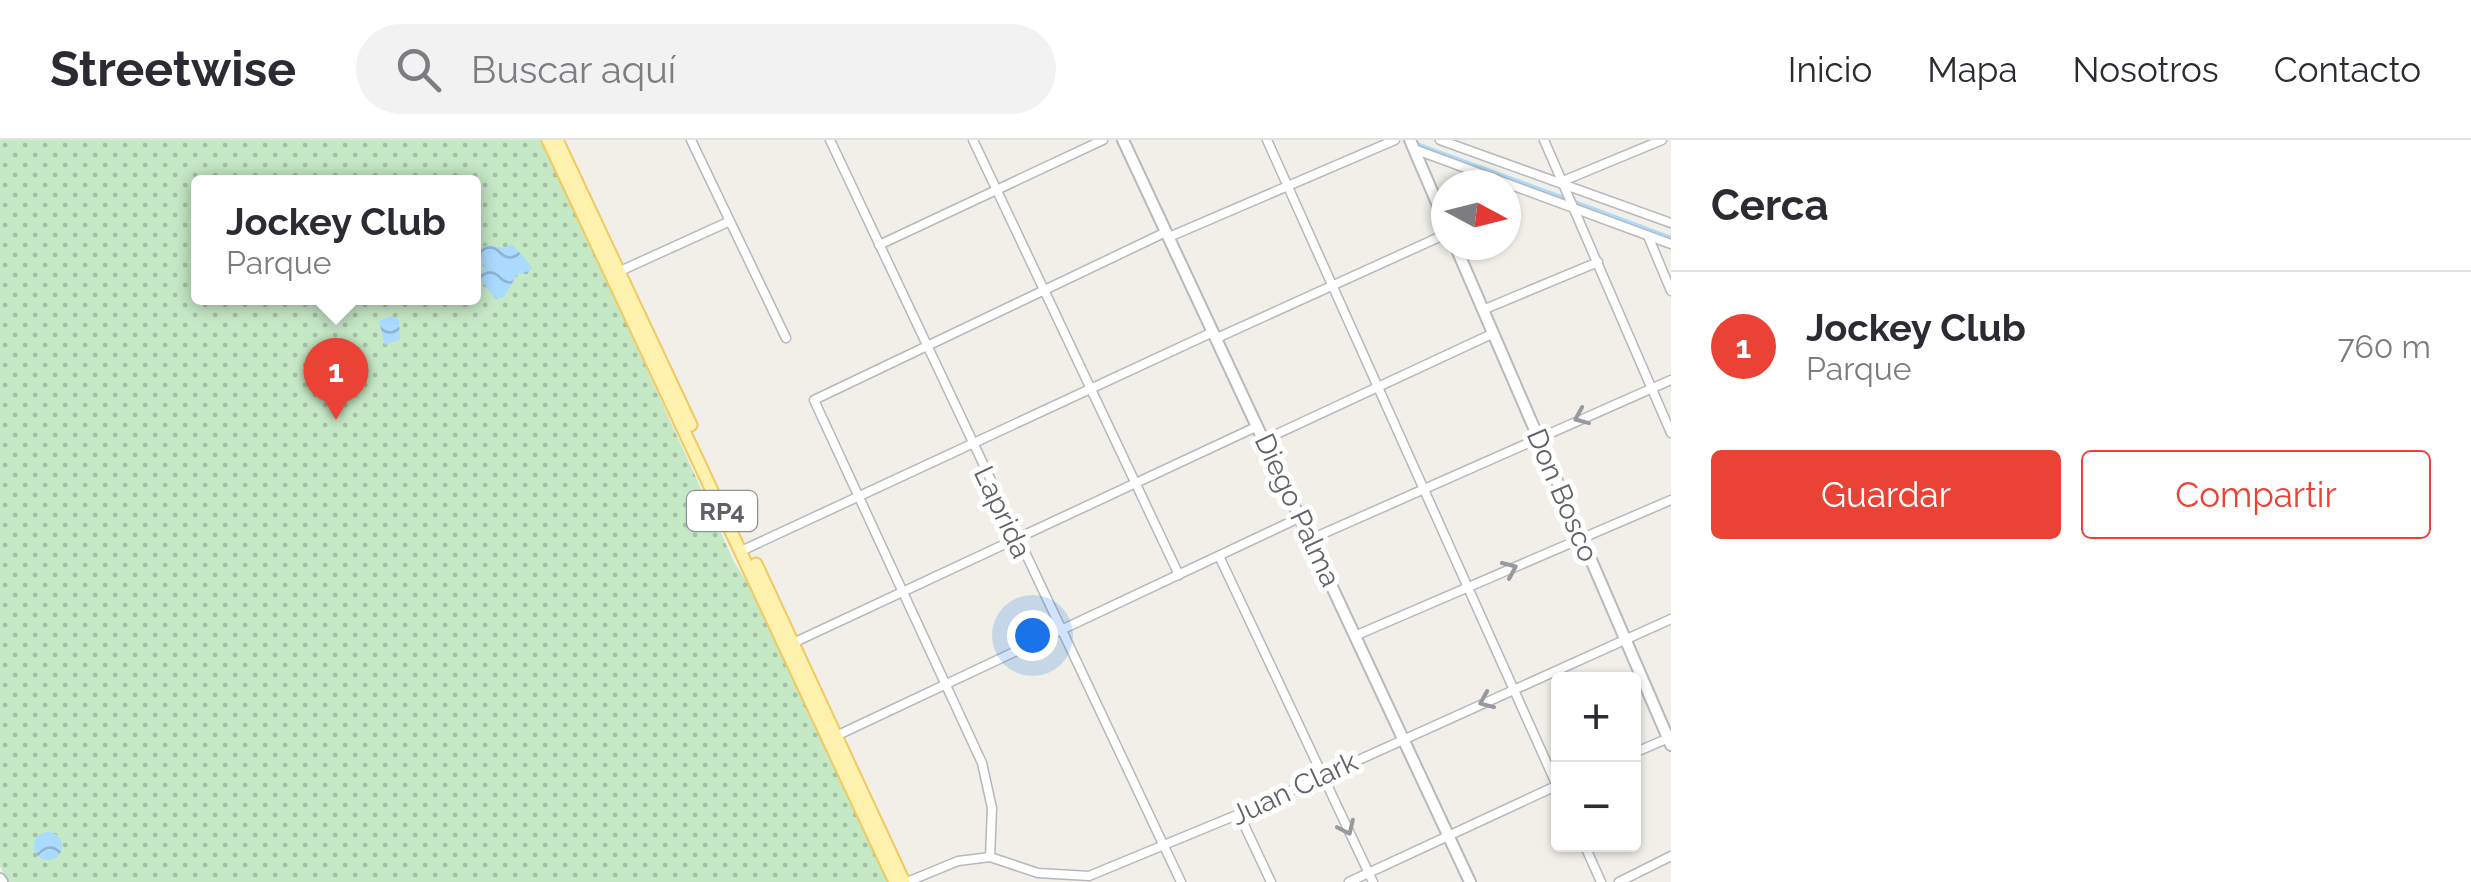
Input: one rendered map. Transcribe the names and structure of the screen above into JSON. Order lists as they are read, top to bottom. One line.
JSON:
{"streets":{"main road":["Don Bosco","Diego Palma","RP4"],"street":["Laprida","Juan Clark"]},"crossings":[["Don Bosco","Juan Clark"],["Diego Palma","Juan Clark"],["Laprida","Juan Clark"]],"north":"right","page":{"header":"Streetwise","search":"Buscar aquí","nav":["Inicio","Mapa","Nosotros","Contacto"],"heading":"Cerca","popup":["Jockey Club","Parque"],"list":[{"mark":"1","name":"Jockey Club","note":"Parque","value":"760 m"}],"pins":"1","buttons":["Guardar","Compartir"],"map_buttons":["+","−"]}}
